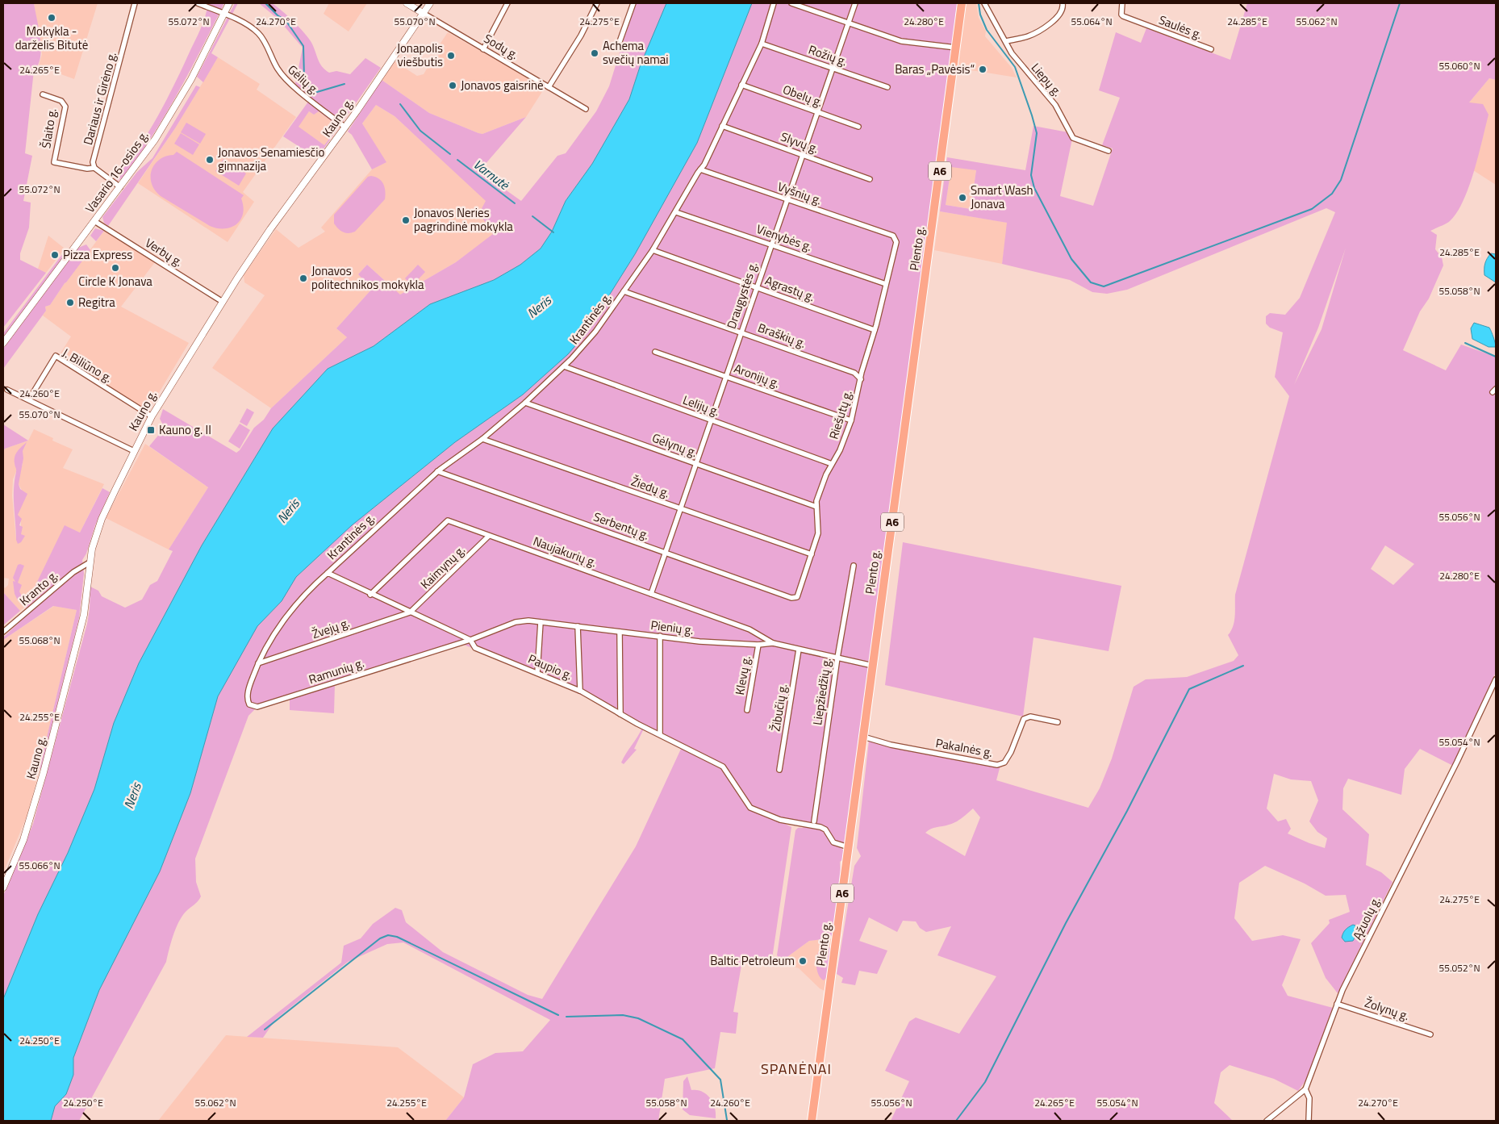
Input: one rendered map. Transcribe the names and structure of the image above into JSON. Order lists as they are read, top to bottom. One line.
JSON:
{"streets":{"highway":["A6","Plento g."],"main road":["Sodų g.","Kauno g.","Vasario 16-osios g."],"street":["Saulės g.","Rožių g.","Gėlių g.","Liepų g.","Obelų g.","Dariaus ir Girėno g.","Šlaito g.","Slyvų g.","Vyšnių g.","Vienybės g.","Verbų g.","Agrastų g.","Draugystės g.","Krantinės g.","Braškių g.","J. Biliūno g.","Aronijų g.","Lelijų g.","Riešutų g.","Gėlynų g.","Žiedų g.","Serbentų g.","Naujakurių g.","Kaimynų g.","Kranto g.","Pienių g.","Žvejų g.","Paupio g.","Ramunių g.","Klevų g.","Liepžiedžių g.","Žibučių g.","Pakalnės g.","Ąžuolų g.","Žolynų g."]},"crossings":[["Sodų g.","Kauno g."],["Rožių g.","Draugystės g."],["Rožių g.","Krantinės g."],["Gėlių g.","Kauno g."],["Gėlių g.","Vasario 16-osios g."],["Obelų g.","Draugystės g."],["Obelų g.","Krantinės g."],["Dariaus ir Girėno g.","Šlaito g."],["Kauno g.","Verbų g."],["Kauno g.","J. Biliūno g."],["Kauno g.","Kranto g."],["Slyvų g.","Draugystės g."],["Slyvų g.","Krantinės g."],["Vasario 16-osios g.","Verbų g."],["Vyšnių g.","Draugystės g."],["Vyšnių g.","Krantinės g."],["Vyšnių g.","Riešutų g."],["Vienybės g.","Draugystės g."],["Vienybės g.","Krantinės g."],["Vienybės g.","Riešutų g."],["Plento g.","Pienių g."],["Plento g.","Paupio g."],["Plento g.","Pakalnės g."],["Agrastų g.","Draugystės g."],["Agrastų g.","Krantinės g."],["Agrastų g.","Riešutų g."],["Draugystės g.","Braškių g."],["Draugystės g.","Aronijų g."],["Draugystės g.","Lelijų g."],["Draugystės g.","Gėlynų g."],["Draugystės g.","Žiedų g."],["Draugystės g.","Serbentų g."],["Draugystės g.","Naujakurių g."],["Krantinės g.","Braškių g."],["Krantinės g.","Lelijų g."],["Krantinės g.","Gėlynų g."],["Krantinės g.","Žiedų g."],["Krantinės g.","Serbentų g."],["Krantinės g.","Paupio g."],["Braškių g.","Riešutų g."],["Aronijų g.","Riešutų g."],["Lelijų g.","Riešutų g."],["Riešutų g.","Gėlynų g."],["Riešutų g.","Žiedų g."],["Riešutų g.","Serbentų g."],["Naujakurių g.","Kaimynų g."],["Naujakurių g.","Pienių g."],["Naujakurių g.","Paupio g."],["Kaimynų g.","Žvejų g."],["Kaimynų g.","Paupio g."],["Pienių g.","Paupio g."],["Pienių g.","Ramunių g."],["Pienių g.","Klevų g."],["Pienių g.","Liepžiedžių g."],["Pienių g.","Žibučių g."],["Žvejų g.","Paupio g."],["Žvejų g.","Ramunių g."],["Paupio g.","Ramunių g."],["Ąžuolų g.","Žolynų g."]],"districts":["SPANĖNAI"],"water":["Varnutė","Neris"],"places":{"other":["Mokykla - darželis Bitutė","Achema svečių namai","Jonapolis viešbutis","Baras „Pavėsis“","Jonavos gaisrinė","Jonavos Senamiesčio gimnazija","Smart Wash Jonava","Jonavos Neries pagrindinė mokykla","Pizza Express","Circle K Jonava","Jonavos politechnikos mokykla","Regitra","Baltic Petroleum"],"transit":["Kauno g. II"]},"coordinates":["24.270°E","55.070°N","24.275°E","24.280°E","24.285°E","55.072°N","55.064°N","55.062°N","55.060°N","24.265°E","55.058°N","24.260°E","55.056°N","55.068°N","24.255°E","55.054°N","55.066°N","55.052°N","24.250°E"]}
